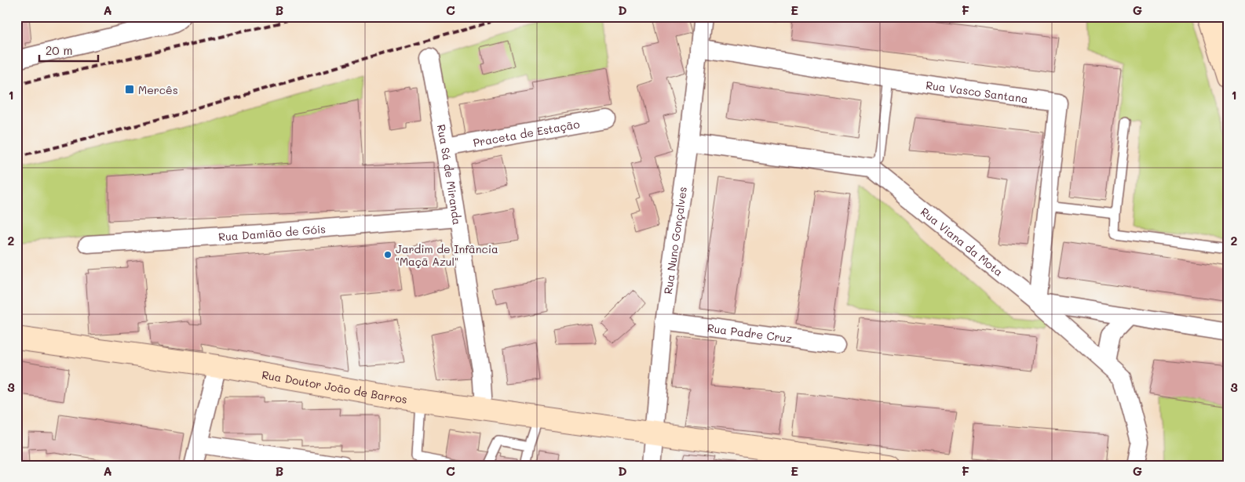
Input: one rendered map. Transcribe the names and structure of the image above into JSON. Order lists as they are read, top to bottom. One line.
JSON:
{"streets":{"street":["Rua Vasco Santana","Praceta de Estação","Rua Sá de Miranda","Rua Damião de Góis","Rua Nuno Gonçalves","Rua Viana da Mota","Rua Padre Cruz","Rua Doutor João de Barros"]},"crossings":[["Rua Vasco Santana","Rua Nuno Gonçalves"],["Rua Vasco Santana","Rua Viana da Mota"],["Praceta de Estação","Rua Sá de Miranda"],["Rua Sá de Miranda","Rua Damião de Góis"],["Rua Sá de Miranda","Rua Doutor João de Barros"],["Rua Nuno Gonçalves","Rua Padre Cruz"],["Rua Nuno Gonçalves","Rua Doutor João de Barros"]],"places":{"transit":["Mercês"],"other":["Jardim de Infância \"Maçã Azul\""]},"scale_bar":"20 m","grid":{"columns":["A","B","C","D","E","F","G"],"rows":["1","2","3"]}}
